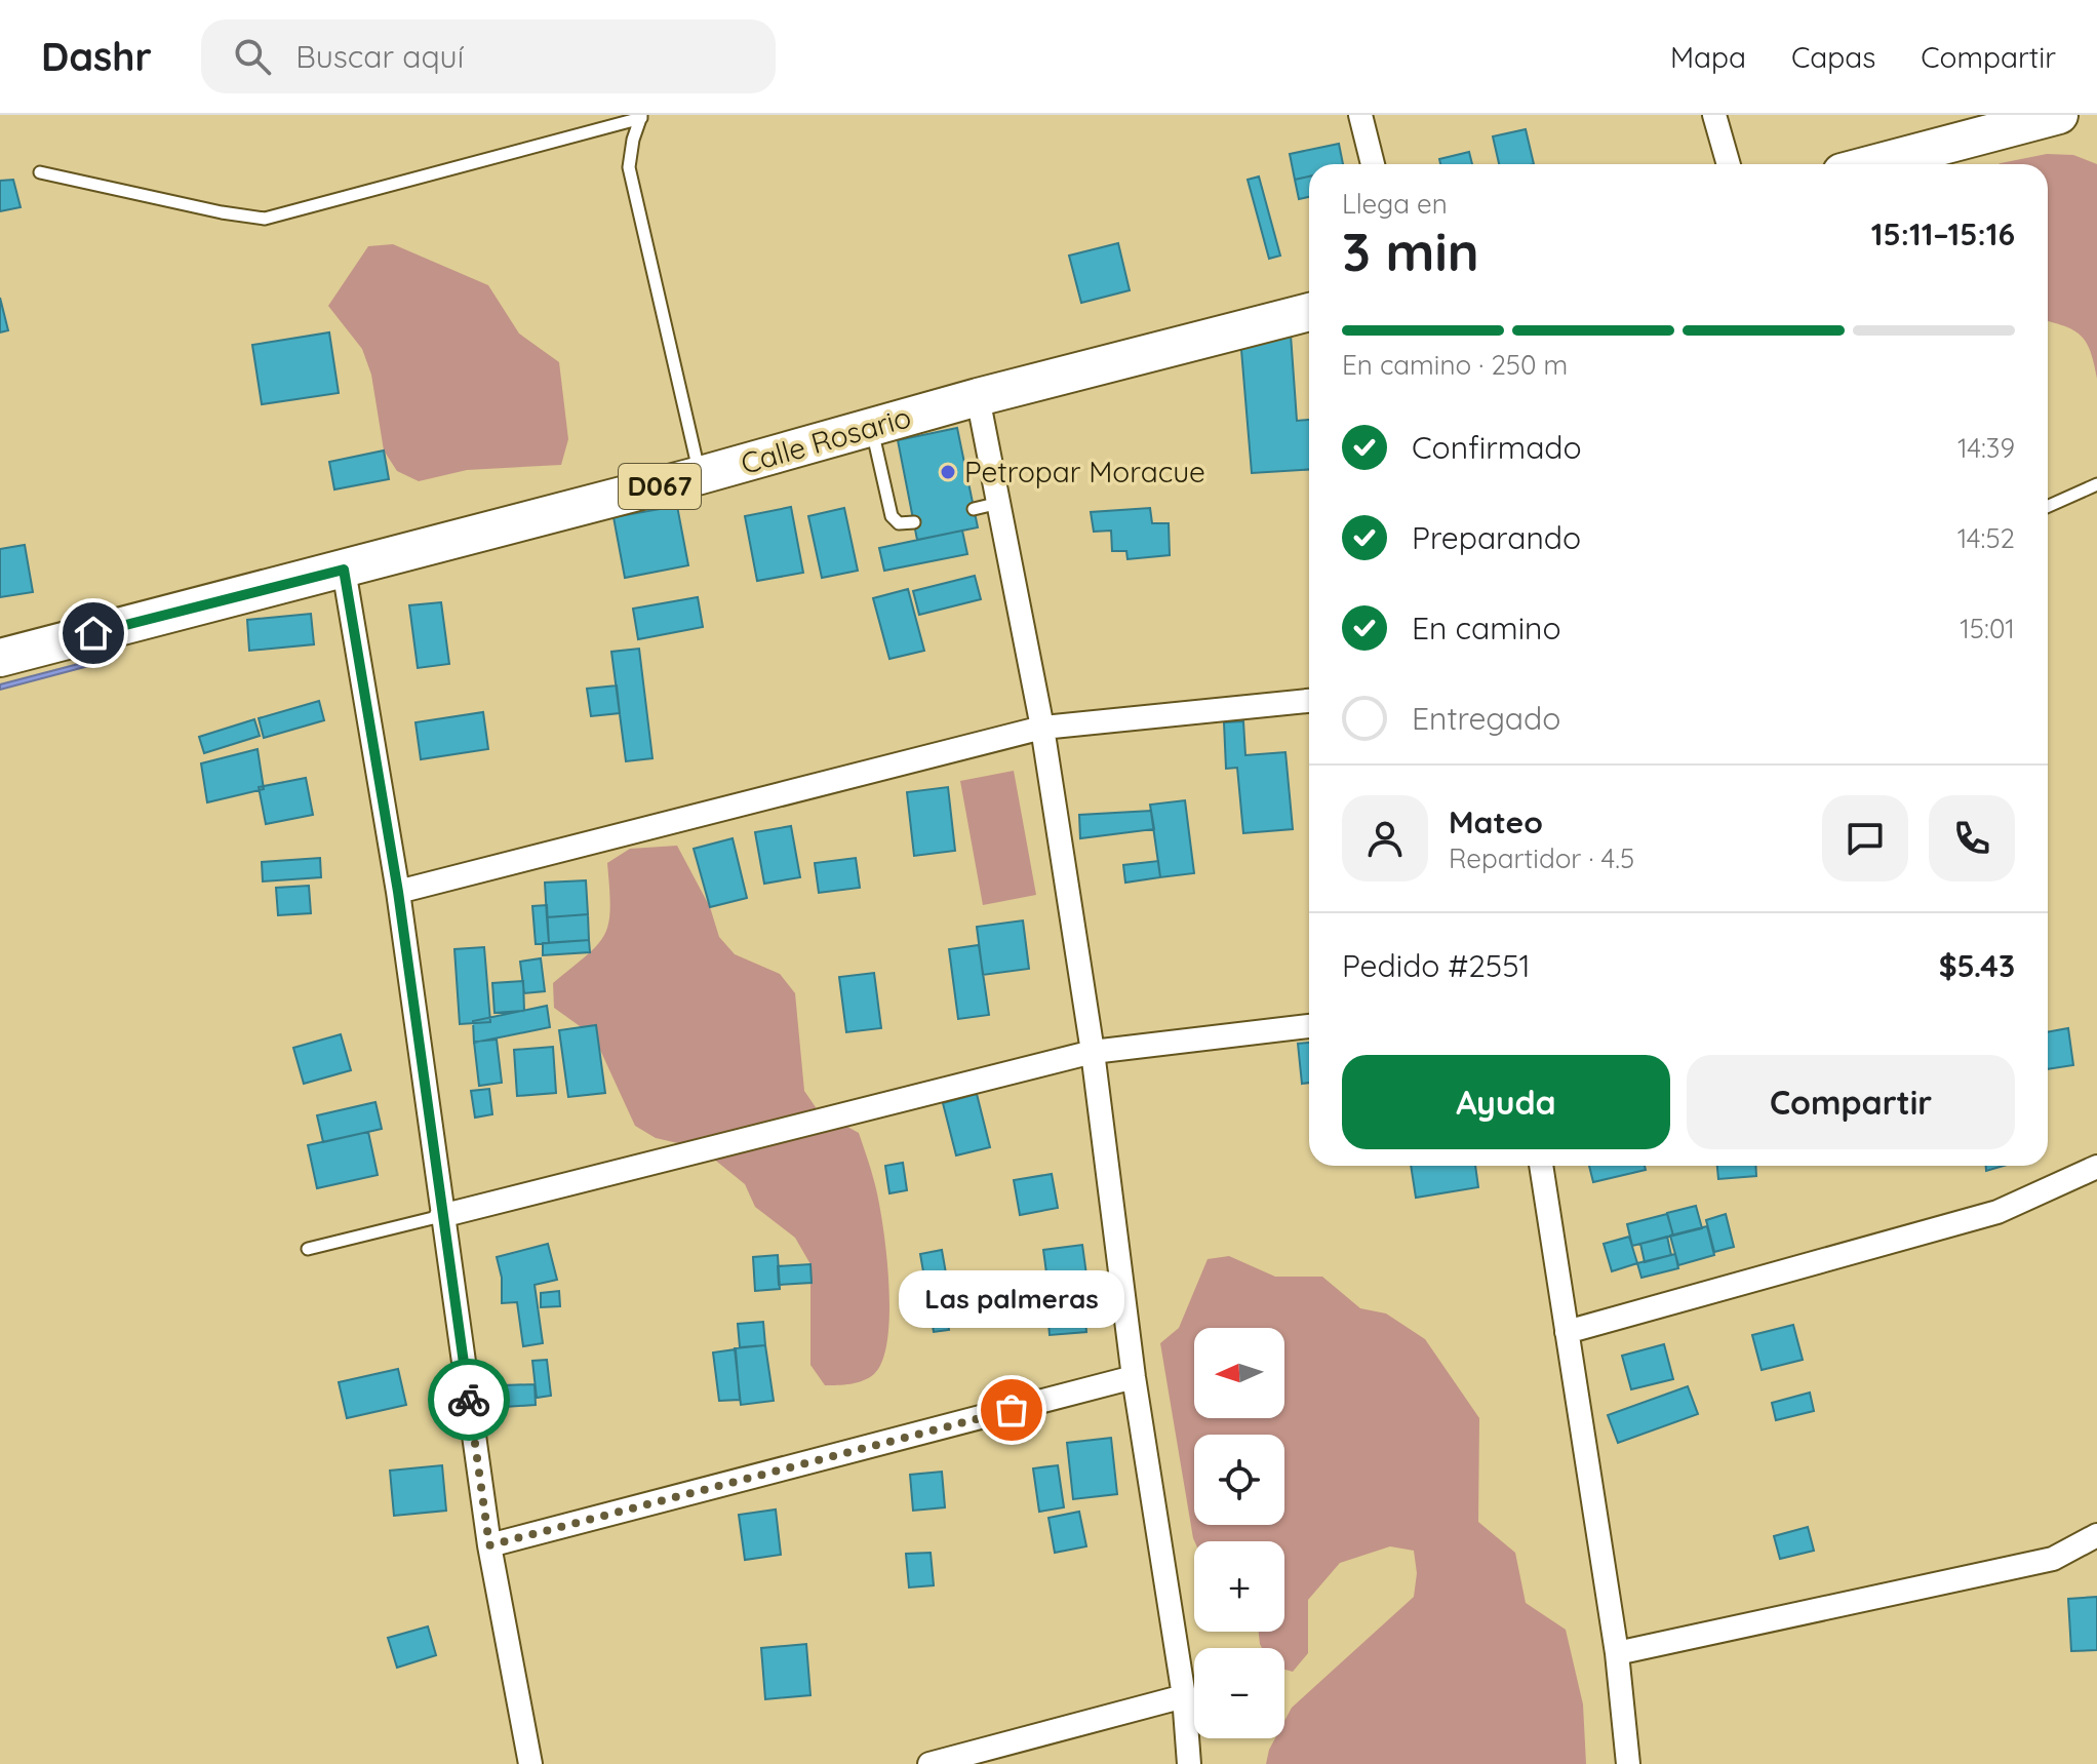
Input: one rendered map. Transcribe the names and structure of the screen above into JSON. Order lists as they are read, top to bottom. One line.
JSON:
{"streets":{"main road":["Calle Rosario","D067"]},"places":["Petropar Moracue","Las palmeras"],"north":"left","page":{"header":"Dashr","search":"Buscar aquí","nav":["Mapa","Capas","Compartir"],"heading":["3 min","Llega en","15:11–15:16"],"panel":["Mateo","Repartidor · 4.5","Pedido #2551","$5.43"],"bar":"En camino · 250 m","list":[["Confirmado","14:39"],["Preparando","14:52"],["En camino","15:01"],"Entregado"],"buttons":["Ayuda","Compartir"],"bubble":"Las palmeras","map_buttons":["+","−"]}}
